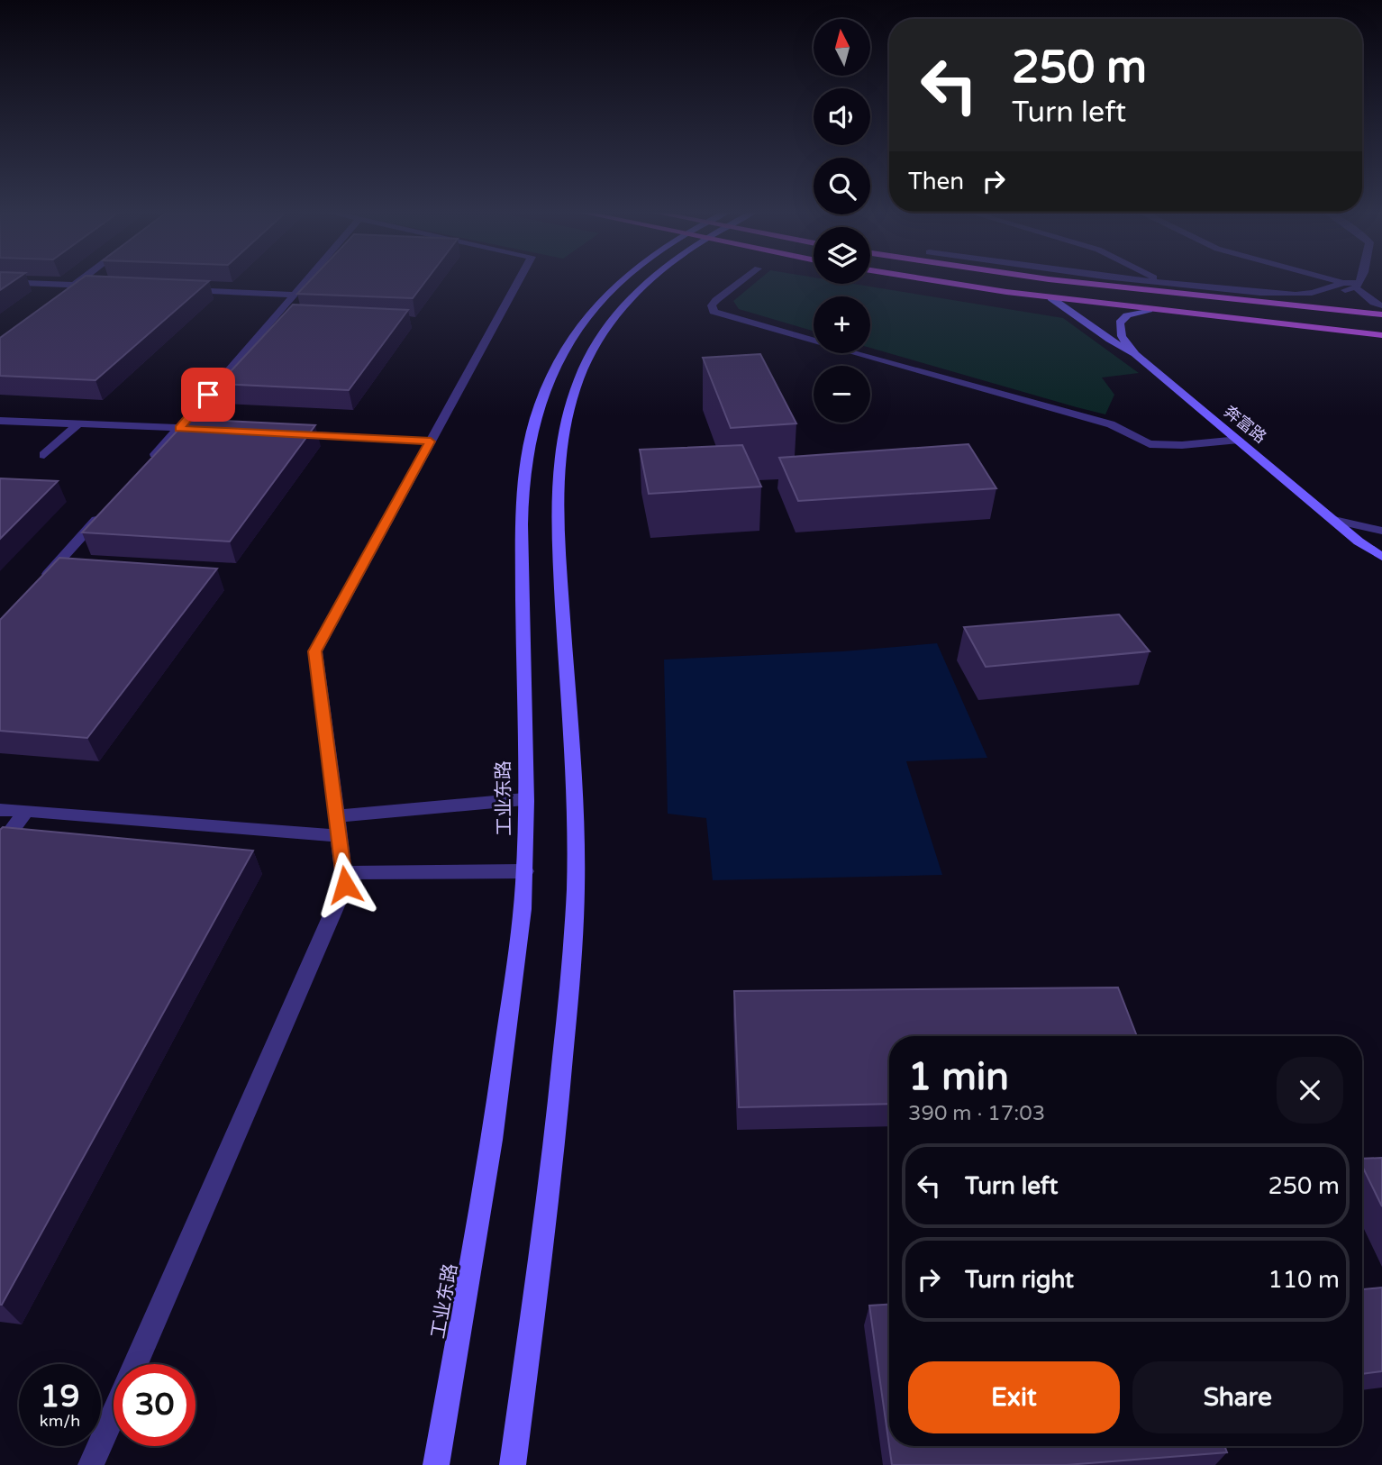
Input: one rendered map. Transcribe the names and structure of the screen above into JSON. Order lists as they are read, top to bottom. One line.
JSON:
{"streets":{"main road":["奔富路","工业东路"]},"north":"top","page":{"map_buttons":["+","−"],"turn":["250 m","Turn left"],"then":"Then","heading":["1 min","390 m · 17:03"],"list":[{"name":"Turn left","value":"250 m"},{"name":"Turn right","value":"110 m"}],"buttons":["Exit","Share"],"speed":"19 km/h","limit":"30"}}
